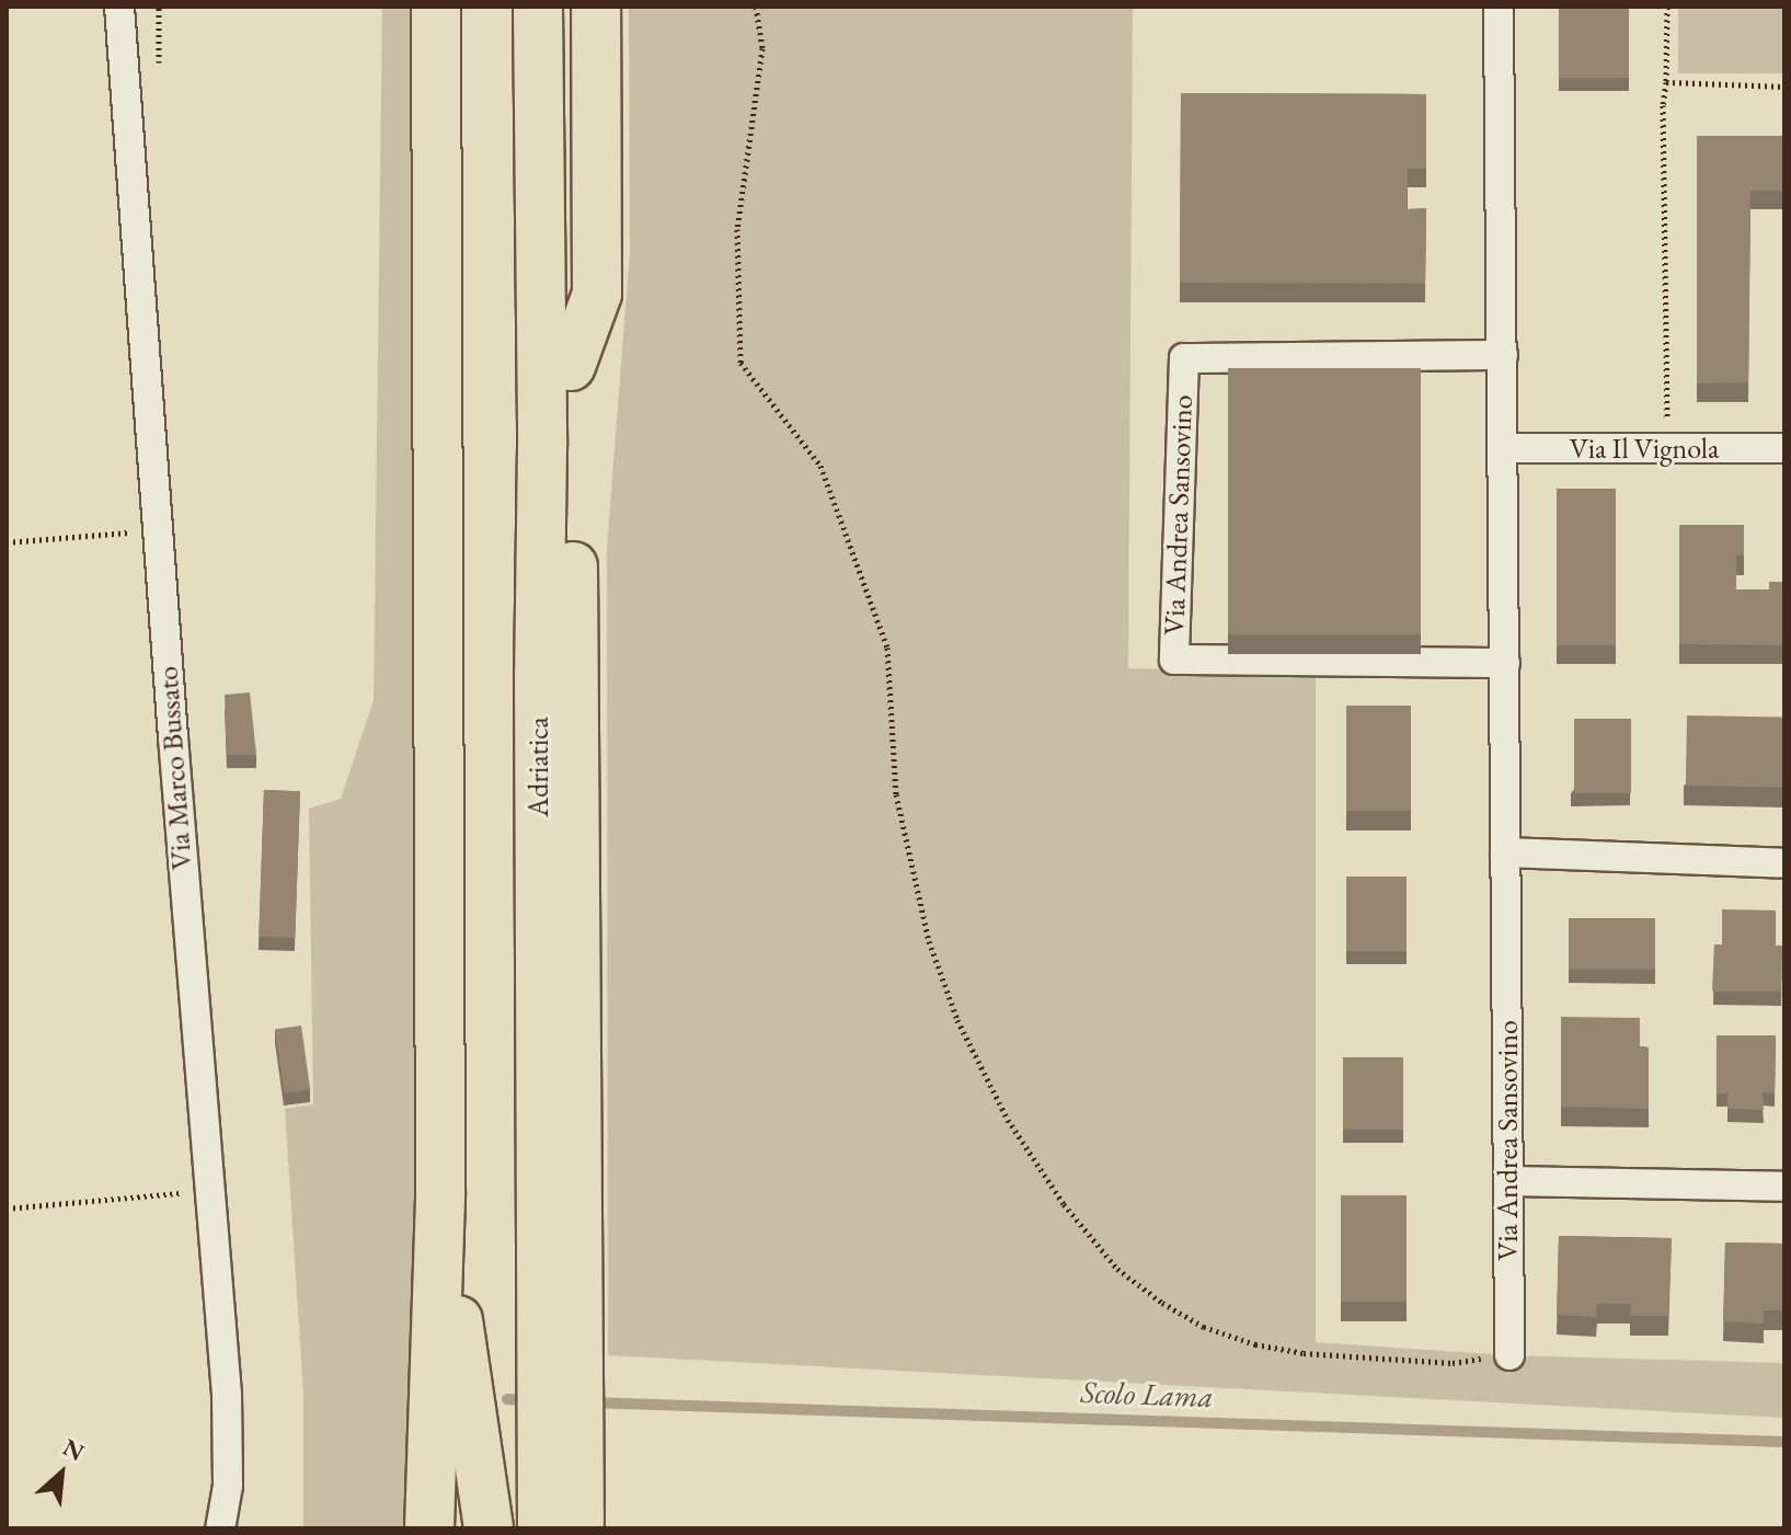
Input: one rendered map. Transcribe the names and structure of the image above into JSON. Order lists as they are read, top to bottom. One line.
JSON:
{"streets":{"highway":["Adriatica"],"street":["Via Il Vignola","Via Andrea Sansovino","Via Marco Bussato"]},"crossings":[["Via Il Vignola","Via Andrea Sansovino"]],"water":["Scolo Lama"],"north":"top right"}
